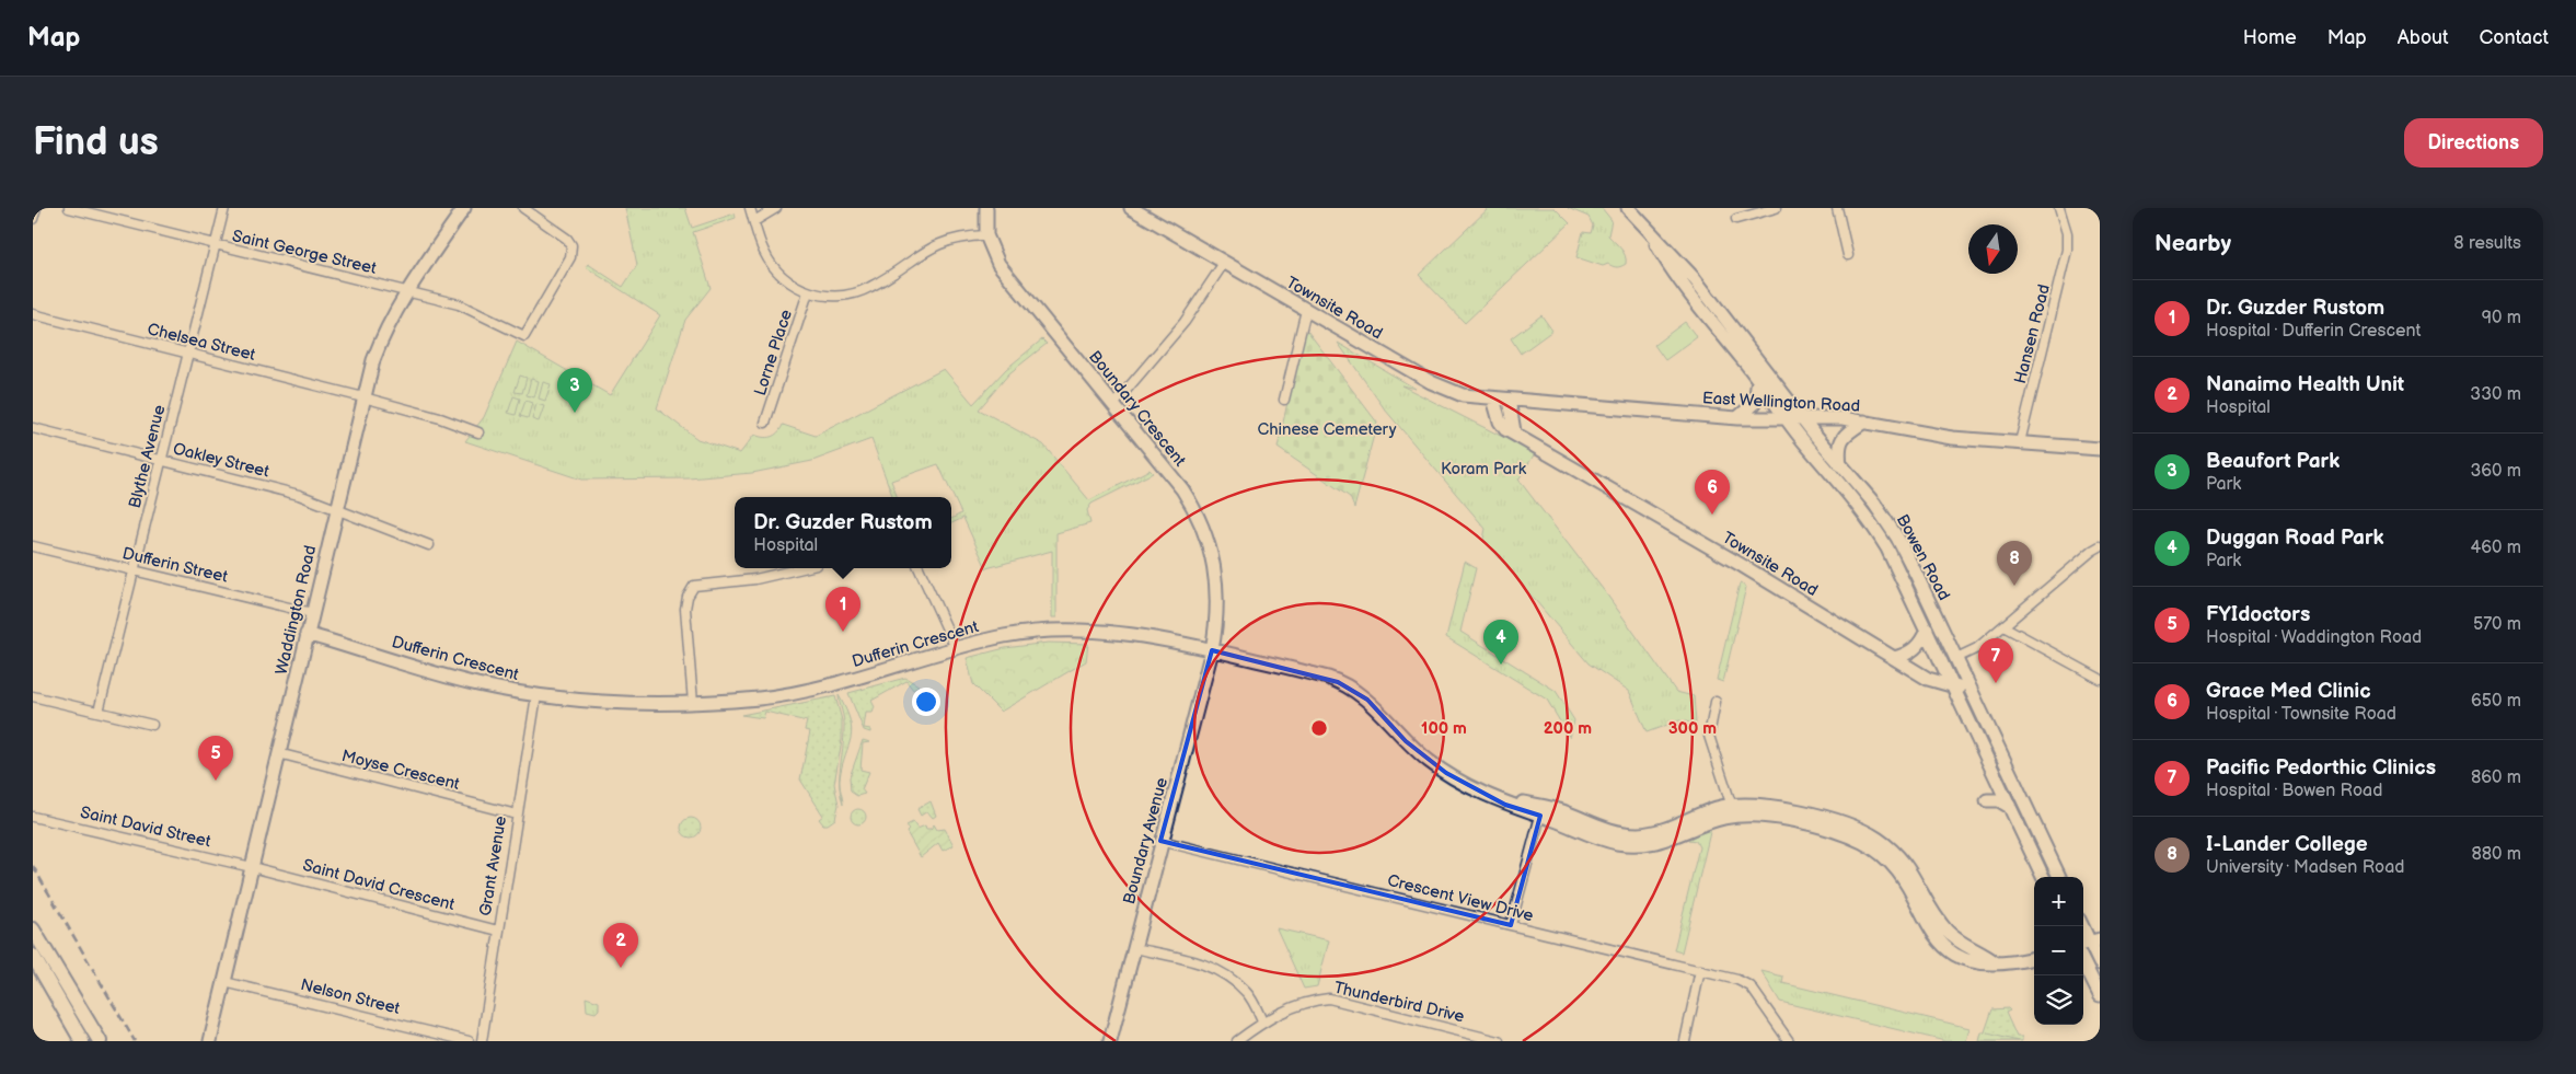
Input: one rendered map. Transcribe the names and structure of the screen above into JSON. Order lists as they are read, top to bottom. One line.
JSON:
{"streets":{"street":["Saint George Street","Townsite Road","Hansen Road","Chelsea Street","Lorne Place","East Wellington Road","Boundary Crescent","Blythe Avenue","Oakley Street","Bowen Road","Dufferin Street","Waddington Road","Dufferin Crescent","Moyse Crescent","Saint David Street","Boundary Avenue","Grant Avenue","Saint David Crescent","Crescent View Drive","Nelson Street","Thunderbird Drive"]},"crossings":[["Saint George Street","Blythe Avenue"],["Saint George Street","Waddington Road"],["Townsite Road","East Wellington Road"],["Townsite Road","Bowen Road"],["Hansen Road","East Wellington Road"],["Chelsea Street","Blythe Avenue"],["Chelsea Street","Waddington Road"],["East Wellington Road","Bowen Road"],["Boundary Crescent","Dufferin Crescent"],["Boundary Crescent","Boundary Avenue"],["Blythe Avenue","Oakley Street"],["Blythe Avenue","Dufferin Street"],["Oakley Street","Waddington Road"],["Dufferin Street","Waddington Road"],["Waddington Road","Dufferin Crescent"],["Waddington Road","Moyse Crescent"],["Waddington Road","Saint David Street"],["Waddington Road","Saint David Crescent"],["Waddington Road","Nelson Street"],["Dufferin Crescent","Boundary Avenue"],["Dufferin Crescent","Grant Avenue"],["Moyse Crescent","Grant Avenue"],["Saint David Street","Saint David Crescent"],["Boundary Avenue","Crescent View Drive"],["Grant Avenue","Saint David Crescent"]],"parks":["Chinese Cemetery","Koram Park"],"north":"bottom","page":{"header":"Map","nav":["Home","Map","About","Contact"],"buttons":"Directions","title":"Find us","heading":["Nearby","8 results"],"list":[{"mark":"1","name":"Dr. Guzder Rustom","note":"Hospital · Dufferin Crescent","value":"90 m"},{"mark":"2","name":"Nanaimo Health Unit","note":"Hospital","value":"330 m"},{"mark":"3","name":"Beaufort Park","note":"Park","value":"360 m"},{"mark":"4","name":"Duggan Road Park","note":"Park","value":"460 m"},{"mark":"5","name":"FYIdoctors","note":"Hospital · Waddington Road","value":"570 m"},{"mark":"6","name":"Grace Med Clinic","note":"Hospital · Townsite Road","value":"650 m"},{"mark":"7","name":"Pacific Pedorthic Clinics","note":"Hospital · Bowen Road","value":"860 m"},{"mark":"8","name":"I-Lander College","note":"University · Madsen Road","value":"880 m"}],"pins":["3","6","8","1","4","7","5","2"],"popup":["Dr. Guzder Rustom","Hospital"],"map_buttons":["+","−"]},"rings":["100 m","200 m","300 m"]}
